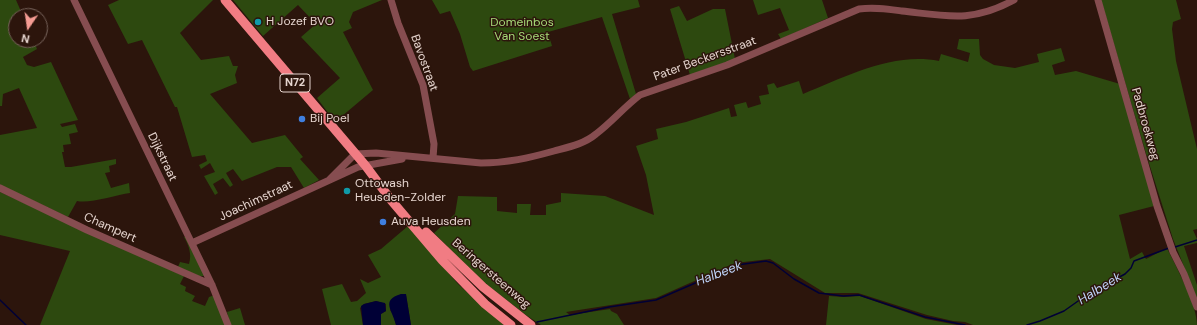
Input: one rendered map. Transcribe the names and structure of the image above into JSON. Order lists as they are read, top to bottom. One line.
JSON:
{"streets":{"main road":["N72","Beringersteenweg"],"street":["Pater Beckersstraat","Bavostraat","Padbroekweg","Dijkstraat","Joachimstraat","Champert"]},"crossings":[["Pater Beckersstraat","Bavostraat"],["Pater Beckersstraat","Joachimstraat"],["Pater Beckersstraat","Beringersteenweg"],["Dijkstraat","Joachimstraat"],["Dijkstraat","Champert"],["Joachimstraat","Beringersteenweg"]],"water":["Halbeek"],"parks":["Domeinbos Van Soest"],"places":["H Jozef BVO","Bij Poel","Ottowash Heusden-Zolder","Auva Heusden"],"north":"bottom"}
